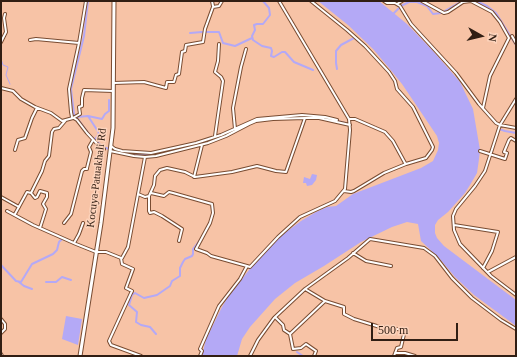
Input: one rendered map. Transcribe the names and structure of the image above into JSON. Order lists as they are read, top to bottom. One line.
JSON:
{"streets":{"main road":["Kocuya-Patuakhali Rd"]},"scale_bar":"500 m","north":"right"}
